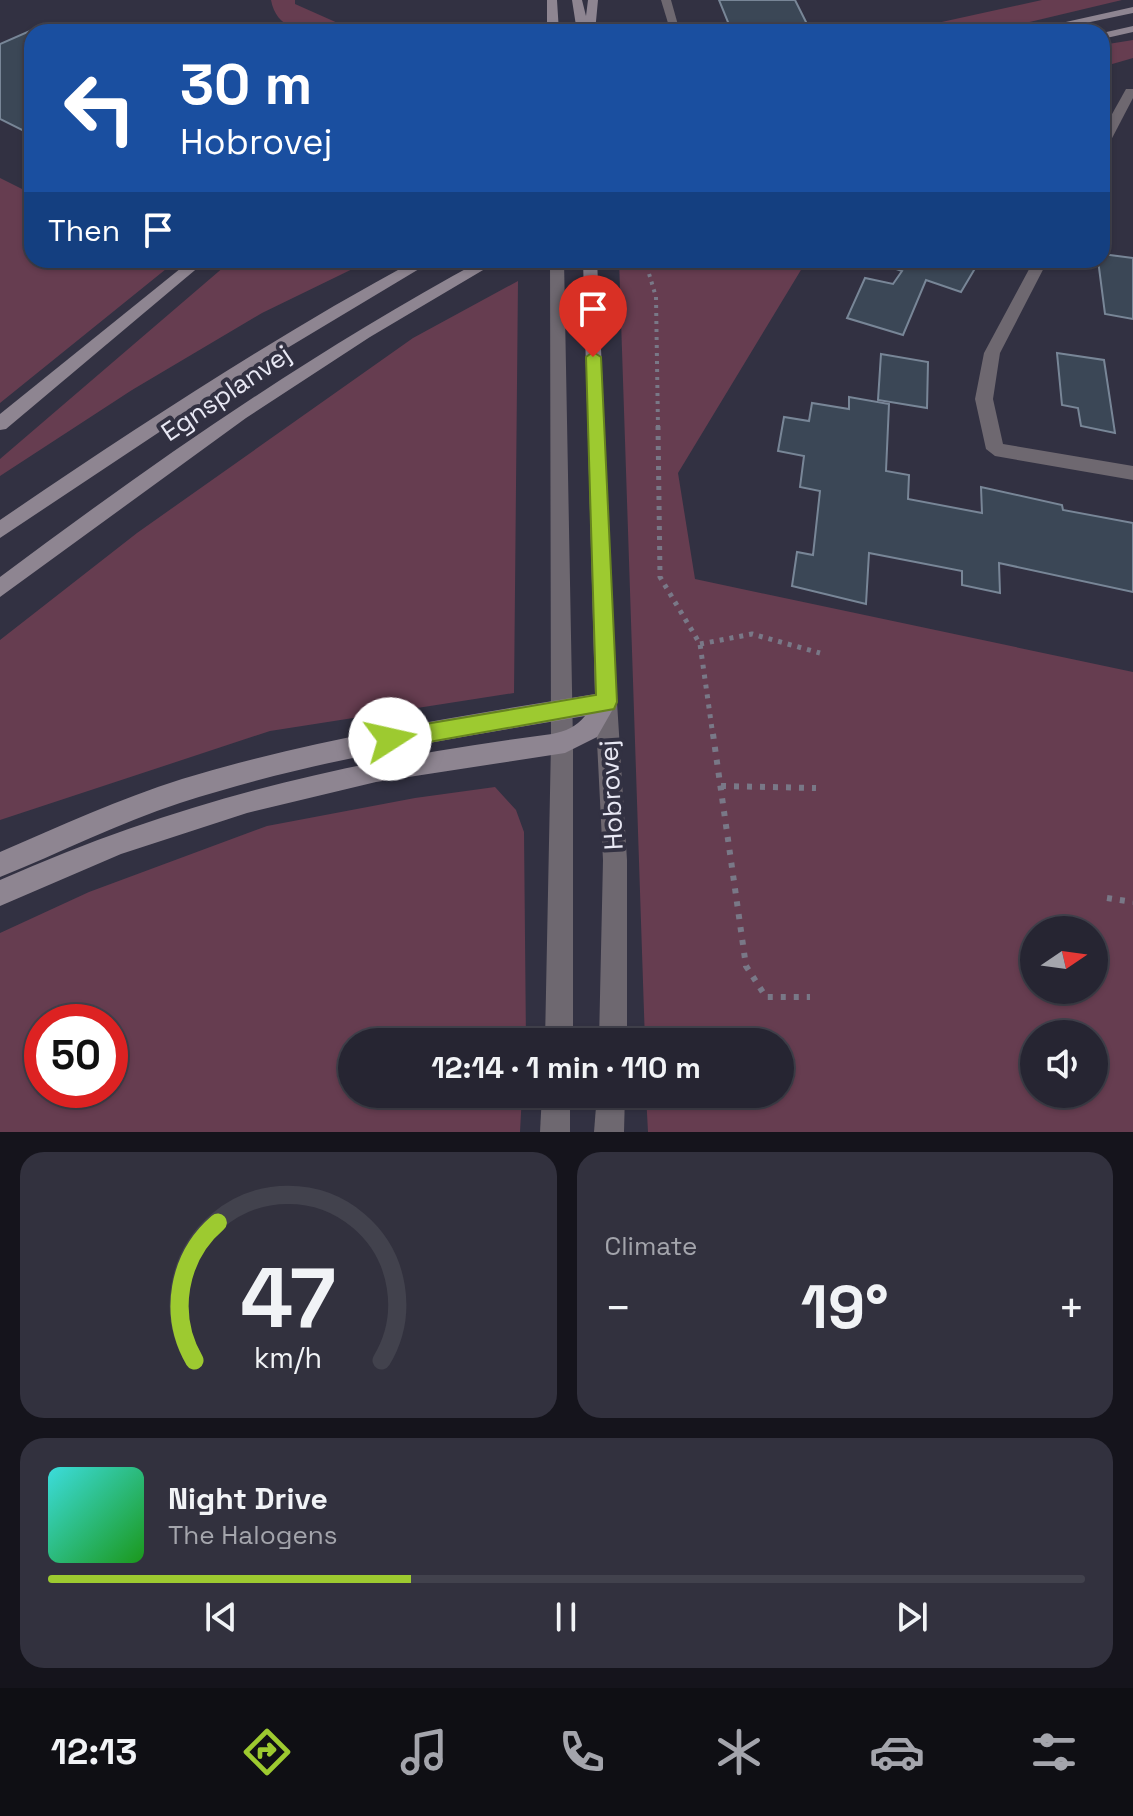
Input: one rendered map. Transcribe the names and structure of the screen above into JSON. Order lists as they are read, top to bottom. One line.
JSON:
{"streets":{"main road":["Egnsplanvej","Hobrovej"]},"north":"right","page":{"turn":["30 m","Hobrovej"],"then":"Then","limit":"50","trip":"12:14 · 1 min · 110 m","tile":"Climate","heat":["−","19°","+"],"song":["Night Drive","The Halogens"],"tabs":"12:13","gauge":["47","km/h"]}}
